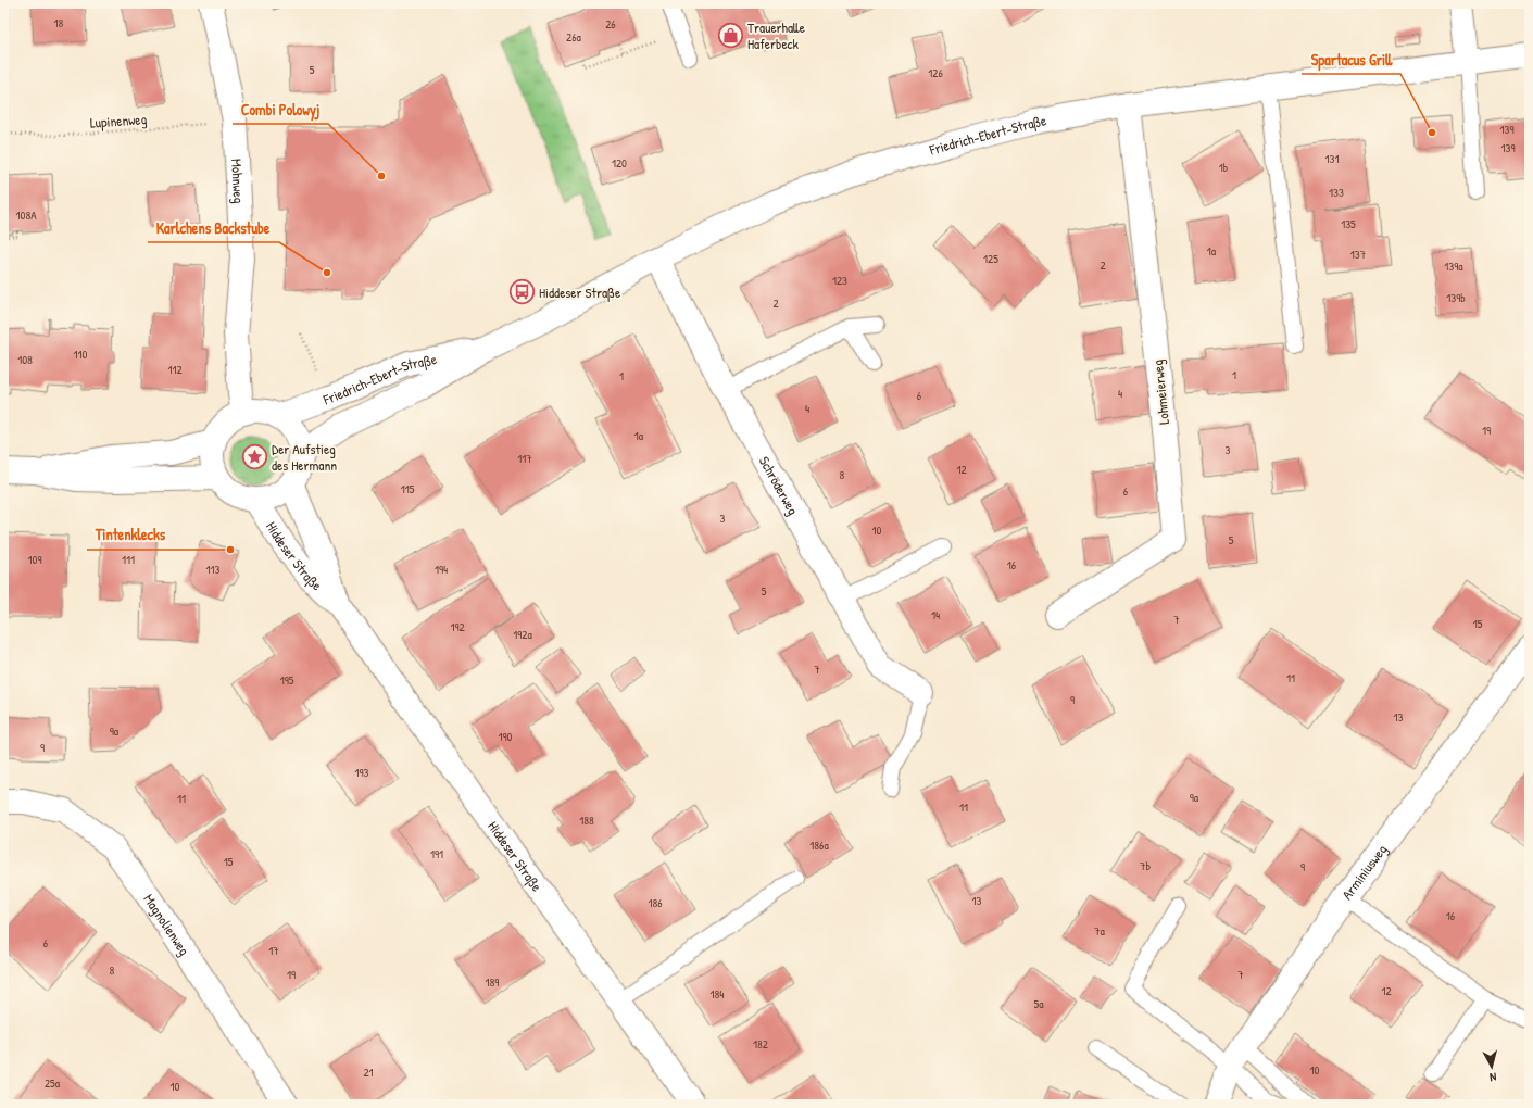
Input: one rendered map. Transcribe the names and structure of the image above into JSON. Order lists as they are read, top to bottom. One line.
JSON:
{"streets":{"main road":["Friedrich-Ebert-Straße","Mohnweg","Lohmeierweg","Schröderweg","Hiddeser Straße","Arminiusweg","Magnolienweg"],"path":["Lupinenweg"]},"crossings":[["Lupinenweg","Mohnweg"],["Friedrich-Ebert-Straße","Mohnweg"],["Friedrich-Ebert-Straße","Lohmeierweg"],["Friedrich-Ebert-Straße","Schröderweg"],["Friedrich-Ebert-Straße","Hiddeser Straße"],["Mohnweg","Hiddeser Straße"]],"places":{"shop":["Trauerhalle Haferbeck"],"other":["Spartacus Grill","Combi Polowyj","Karlchens Backstube","Tintenklecks"],"bus stop":["Hiddeser Straße"],"place":["Der Aufstieg des Hermann"]},"house_numbers":["18","26","26a","5","126","139","139","131","120","1b","133","108A","135","1a","137","125","2","139a","123","139b","2","110","108","112","1","1","4","6","4","19","1a","3","117","12","8","115","6","3","10","5","109","111","16","113","194","5","14","7","15","192","192a","7","11","195","9","13","9a","190","9","193","9a","11","11","188","186a","191","15","7b","9","13","186","16","7a","6","17","8","19","7","189","12","184","5a","182","10","21","25a","10"],"north":"bottom"}
